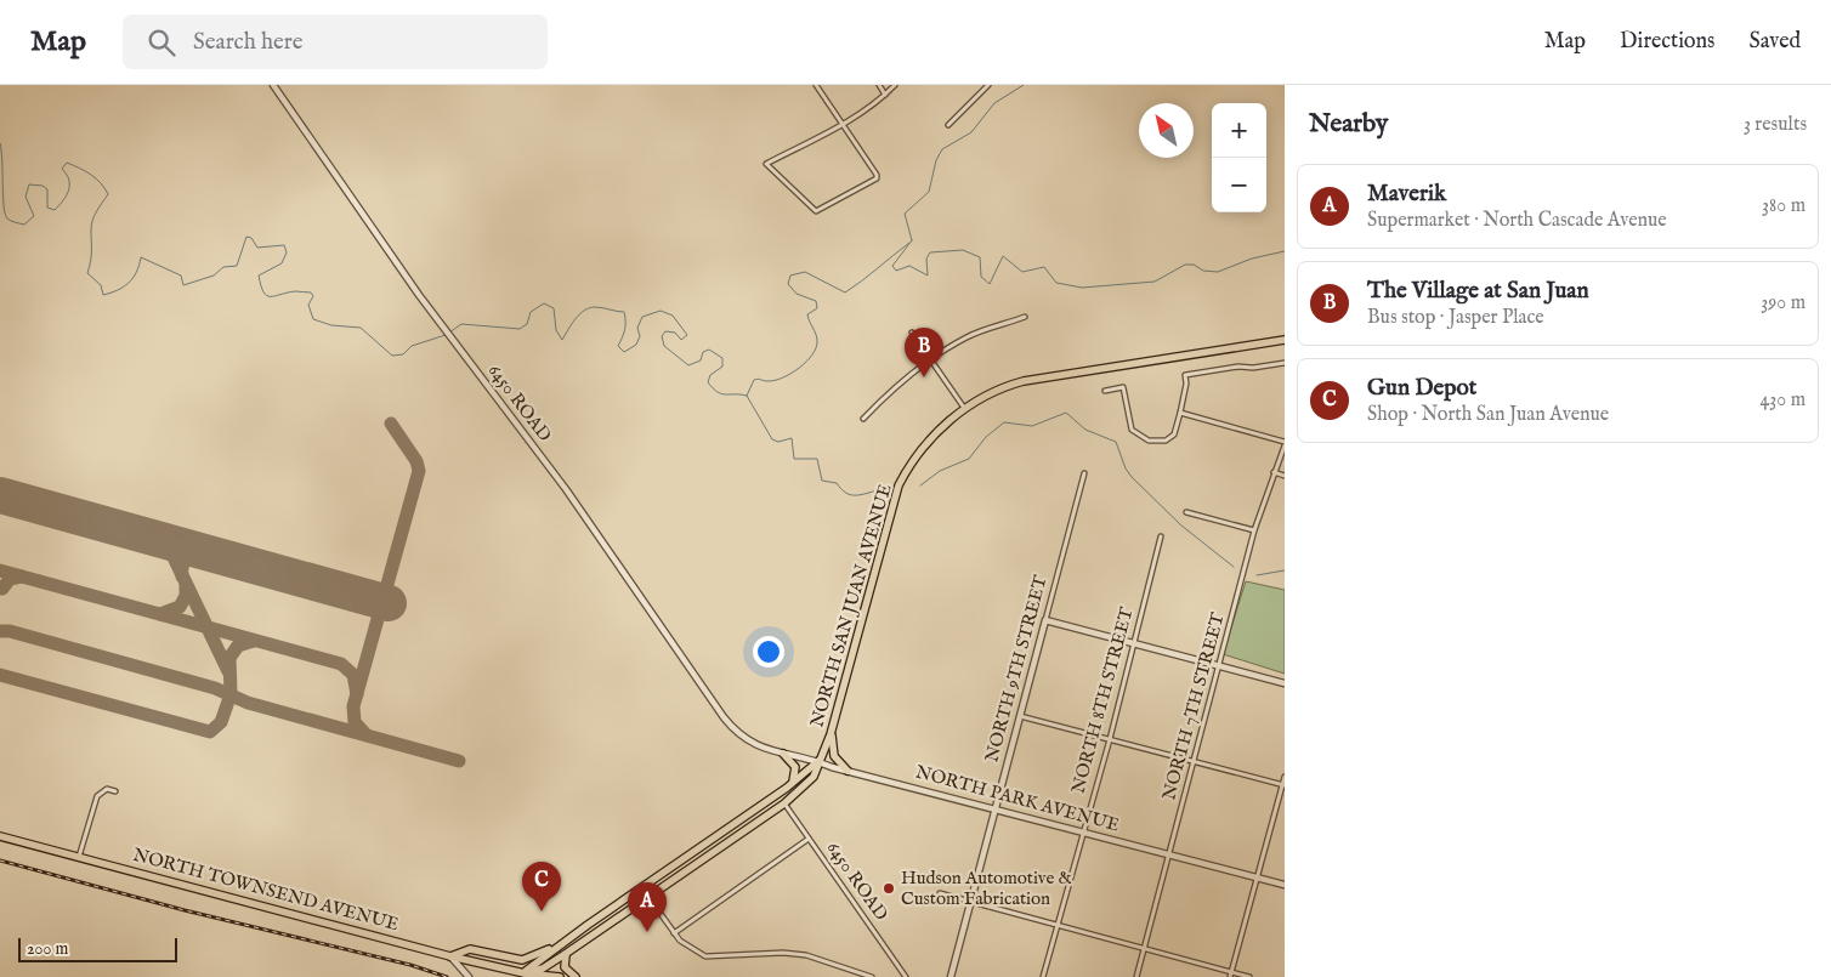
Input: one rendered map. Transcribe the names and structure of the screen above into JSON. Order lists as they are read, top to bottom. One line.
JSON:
{"streets":{"highway":["NORTH SAN JUAN AVENUE","NORTH TOWNSEND AVENUE"],"street":["6450 ROAD","NORTH 9TH STREET","NORTH 8TH STREET","NORTH 7TH STREET","NORTH PARK AVENUE"]},"crossings":[["6450 ROAD","NORTH SAN JUAN AVENUE"],["6450 ROAD","NORTH PARK AVENUE"],["NORTH SAN JUAN AVENUE","NORTH PARK AVENUE"],["NORTH SAN JUAN AVENUE","NORTH TOWNSEND AVENUE"],["NORTH 9TH STREET","NORTH PARK AVENUE"],["NORTH 8TH STREET","NORTH PARK AVENUE"],["NORTH 7TH STREET","NORTH PARK AVENUE"]],"places":["Hudson Automotive & Custom Fabrication"],"scale_bar":"200 m","north":"top left","page":{"header":"Map","search":"Search here","nav":["Map","Directions","Saved"],"heading":["Nearby","3 results"],"map_buttons":["+","−"],"list":[{"mark":"A","name":"Maverik","note":"Supermarket · North Cascade Avenue","value":"380 m"},{"mark":"B","name":"The Village at San Juan","note":"Bus stop · Jasper Place","value":"390 m"},{"mark":"C","name":"Gun Depot","note":"Shop · North San Juan Avenue","value":"430 m"}],"pins":["B","C","A"],"scale":"200 m"}}
